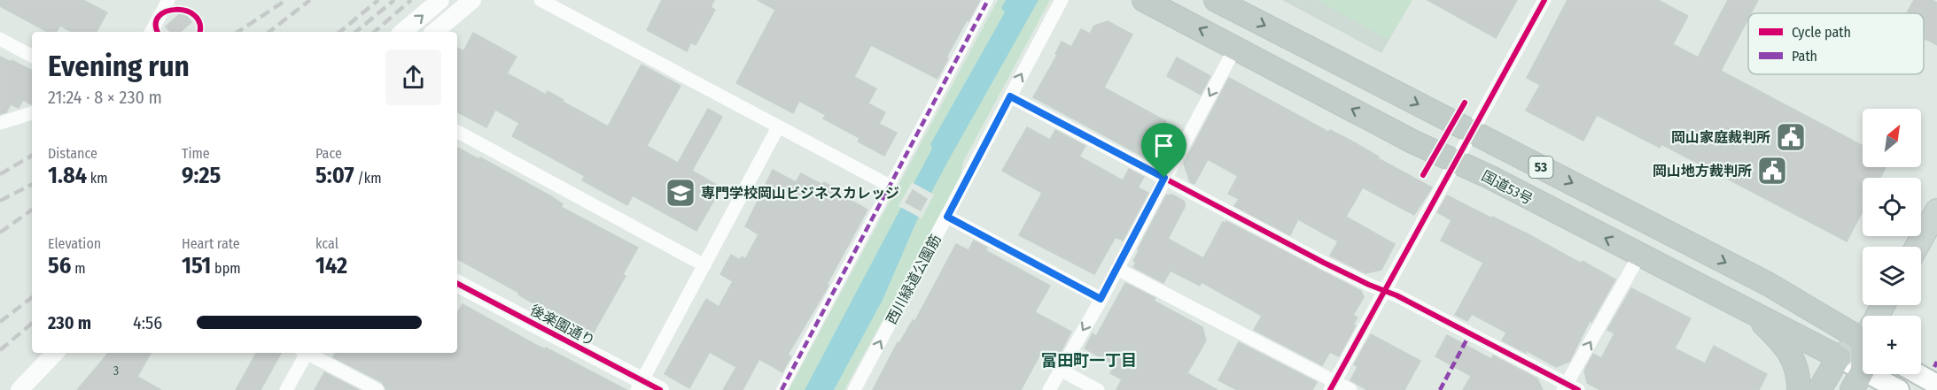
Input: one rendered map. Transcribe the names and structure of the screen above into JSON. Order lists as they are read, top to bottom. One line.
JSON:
{"streets":{"highway":["53","国道53号"],"street":["西川緑道公園筋","後楽園通り"]},"districts":["富田町一丁目"],"places":{"public building":["岡山家庭裁判所","岡山地方裁判所"],"school or university":["専門学校岡山ビジネスカレッジ"]},"house_numbers":["3"],"legend":["Cycle path","Path"],"north":"top right","page":{"heading":["Evening run","21:24 · 8 × 230 m"],"map_buttons":"+","stats":[["Distance","1.84 km"],["Time","9:25"],["Pace","5:07 /km"],["Elevation","56 m"],["Heart rate","151 bpm"],["kcal","142"]],"list":[{"name":"230 m","note":"4:56"}]}}
